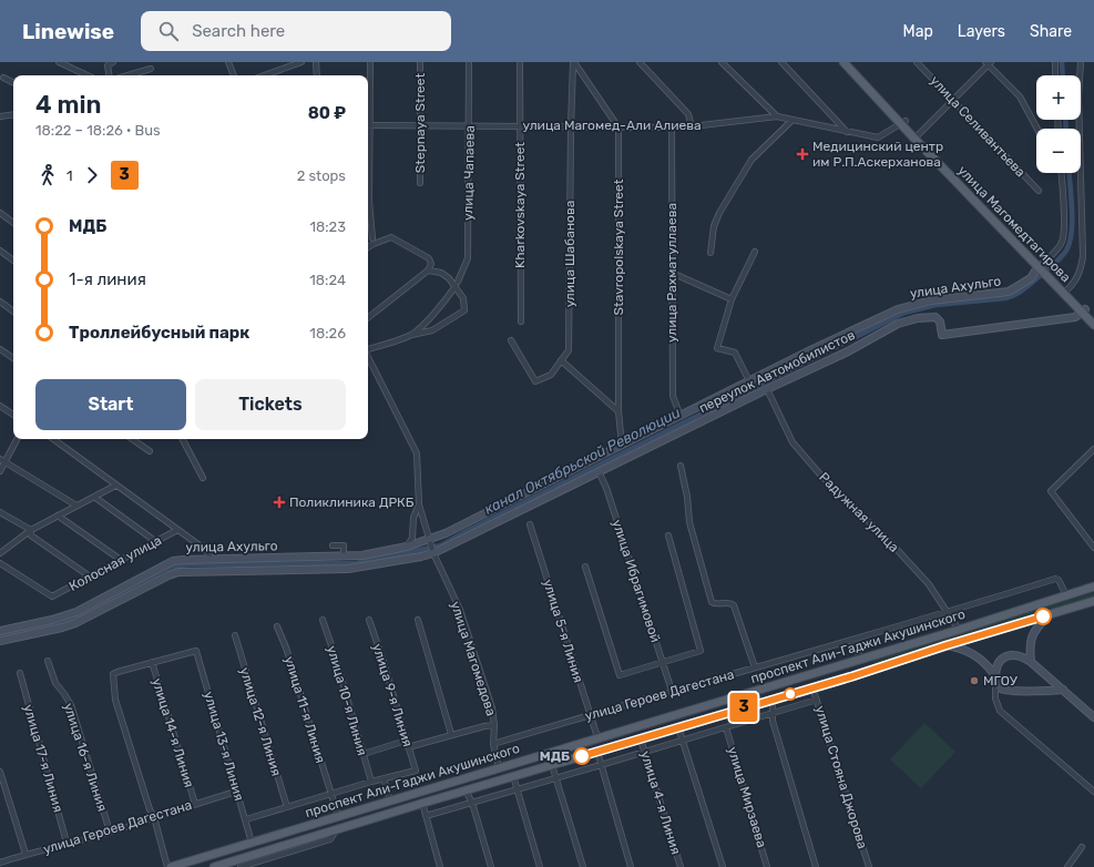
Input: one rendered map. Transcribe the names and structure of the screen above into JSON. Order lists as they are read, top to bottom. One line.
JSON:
{"streets":{"main road":["улица Магомедтагирова","улица Ахульго","переулок Автомобилистов","проспект Али-Гаджи Акушинского"],"street":["Stepnaya Street","улица Магомед-Али Алиева","улица Селивантьева","улица Чапаева","Kharkovskaya Street","Stavropolskaya Street","улица Шабанова","улица Рахматуллаева","Радужная улица","Колосная улица","улица Ибрагимовой","улица 5-я Линия","улица Магомедова","улица 9-я Линия","улица Героев Дагестана","улица 10-я Линия","улица 11-я Линия","улица 12-я Линия","улица 14-я Линия","улица 13-я Линия","улица 16-я Линия","улица 17-я Линия","улица Стояна Джорова","улица Мирзаева","улица 4-я Линия"]},"crossings":[["Stepnaya Street","улица Магомед-Али Алиева"],["улица Магомед-Али Алиева","улица Чапаева"],["улица Магомед-Али Алиева","Kharkovskaya Street"],["улица Магомед-Али Алиева","улица Магомедтагирова"],["улица Магомед-Али Алиева","Stavropolskaya Street"],["улица Магомед-Али Алиева","улица Шабанова"],["улица Магомед-Али Алиева","улица Рахматуллаева"],["улица Магомедтагирова","улица Ахульго"],["улица Магомедтагирова","переулок Автомобилистов"],["Stavropolskaya Street","улица Ахульго"],["улица Рахматуллаева","улица Ахульго"],["улица Ахульго","улица Магомедова"],["переулок Автомобилистов","Радужная улица"],["переулок Автомобилистов","улица Ибрагимовой"],["переулок Автомобилистов","улица Магомедова"],["Радужная улица","проспект Али-Гаджи Акушинского"],["Радужная улица","улица Героев Дагестана"],["улица Ибрагимовой","улица Героев Дагестана"],["улица 5-я Линия","проспект Али-Гаджи Акушинского"],["улица 5-я Линия","улица Героев Дагестана"],["проспект Али-Гаджи Акушинского","улица Магомедова"],["проспект Али-Гаджи Акушинского","улица Героев Дагестана"],["проспект Али-Гаджи Акушинского","улица 11-я Линия"],["проспект Али-Гаджи Акушинского","улица 13-я Линия"],["проспект Али-Гаджи Акушинского","улица Стояна Джорова"],["проспект Али-Гаджи Акушинского","улица 4-я Линия"],["улица Магомедова","улица Героев Дагестана"],["улица Героев Дагестана","улица 14-я Линия"],["улица Героев Дагестана","улица 13-я Линия"],["улица Героев Дагестана","улица 16-я Линия"],["улица Героев Дагестана","улица 17-я Линия"],["улица 14-я Линия","улица 13-я Линия"]],"water":["канал Октябрьской Революции"],"places":{"health":["Медицинский центр им Р.П.Аскерханова","Поликлиника ДРКБ"],"other":["МГОУ","МДБ"]},"lines":["bus line 3"],"page":{"header":"Linewise","search":"Search here","nav":["Map","Layers","Share"],"on_map":"3","map_buttons":["+","−"],"heading":["4 min","18:22 – 18:26 · Bus","80 ₽"],"legs":["1","3","2 stops"],"list":[{"name":"МДБ","value":"18:23"},{"name":"1-я линия","value":"18:24"},{"name":"Троллейбусный парк","value":"18:26"}],"buttons":["Start","Tickets"]}}
